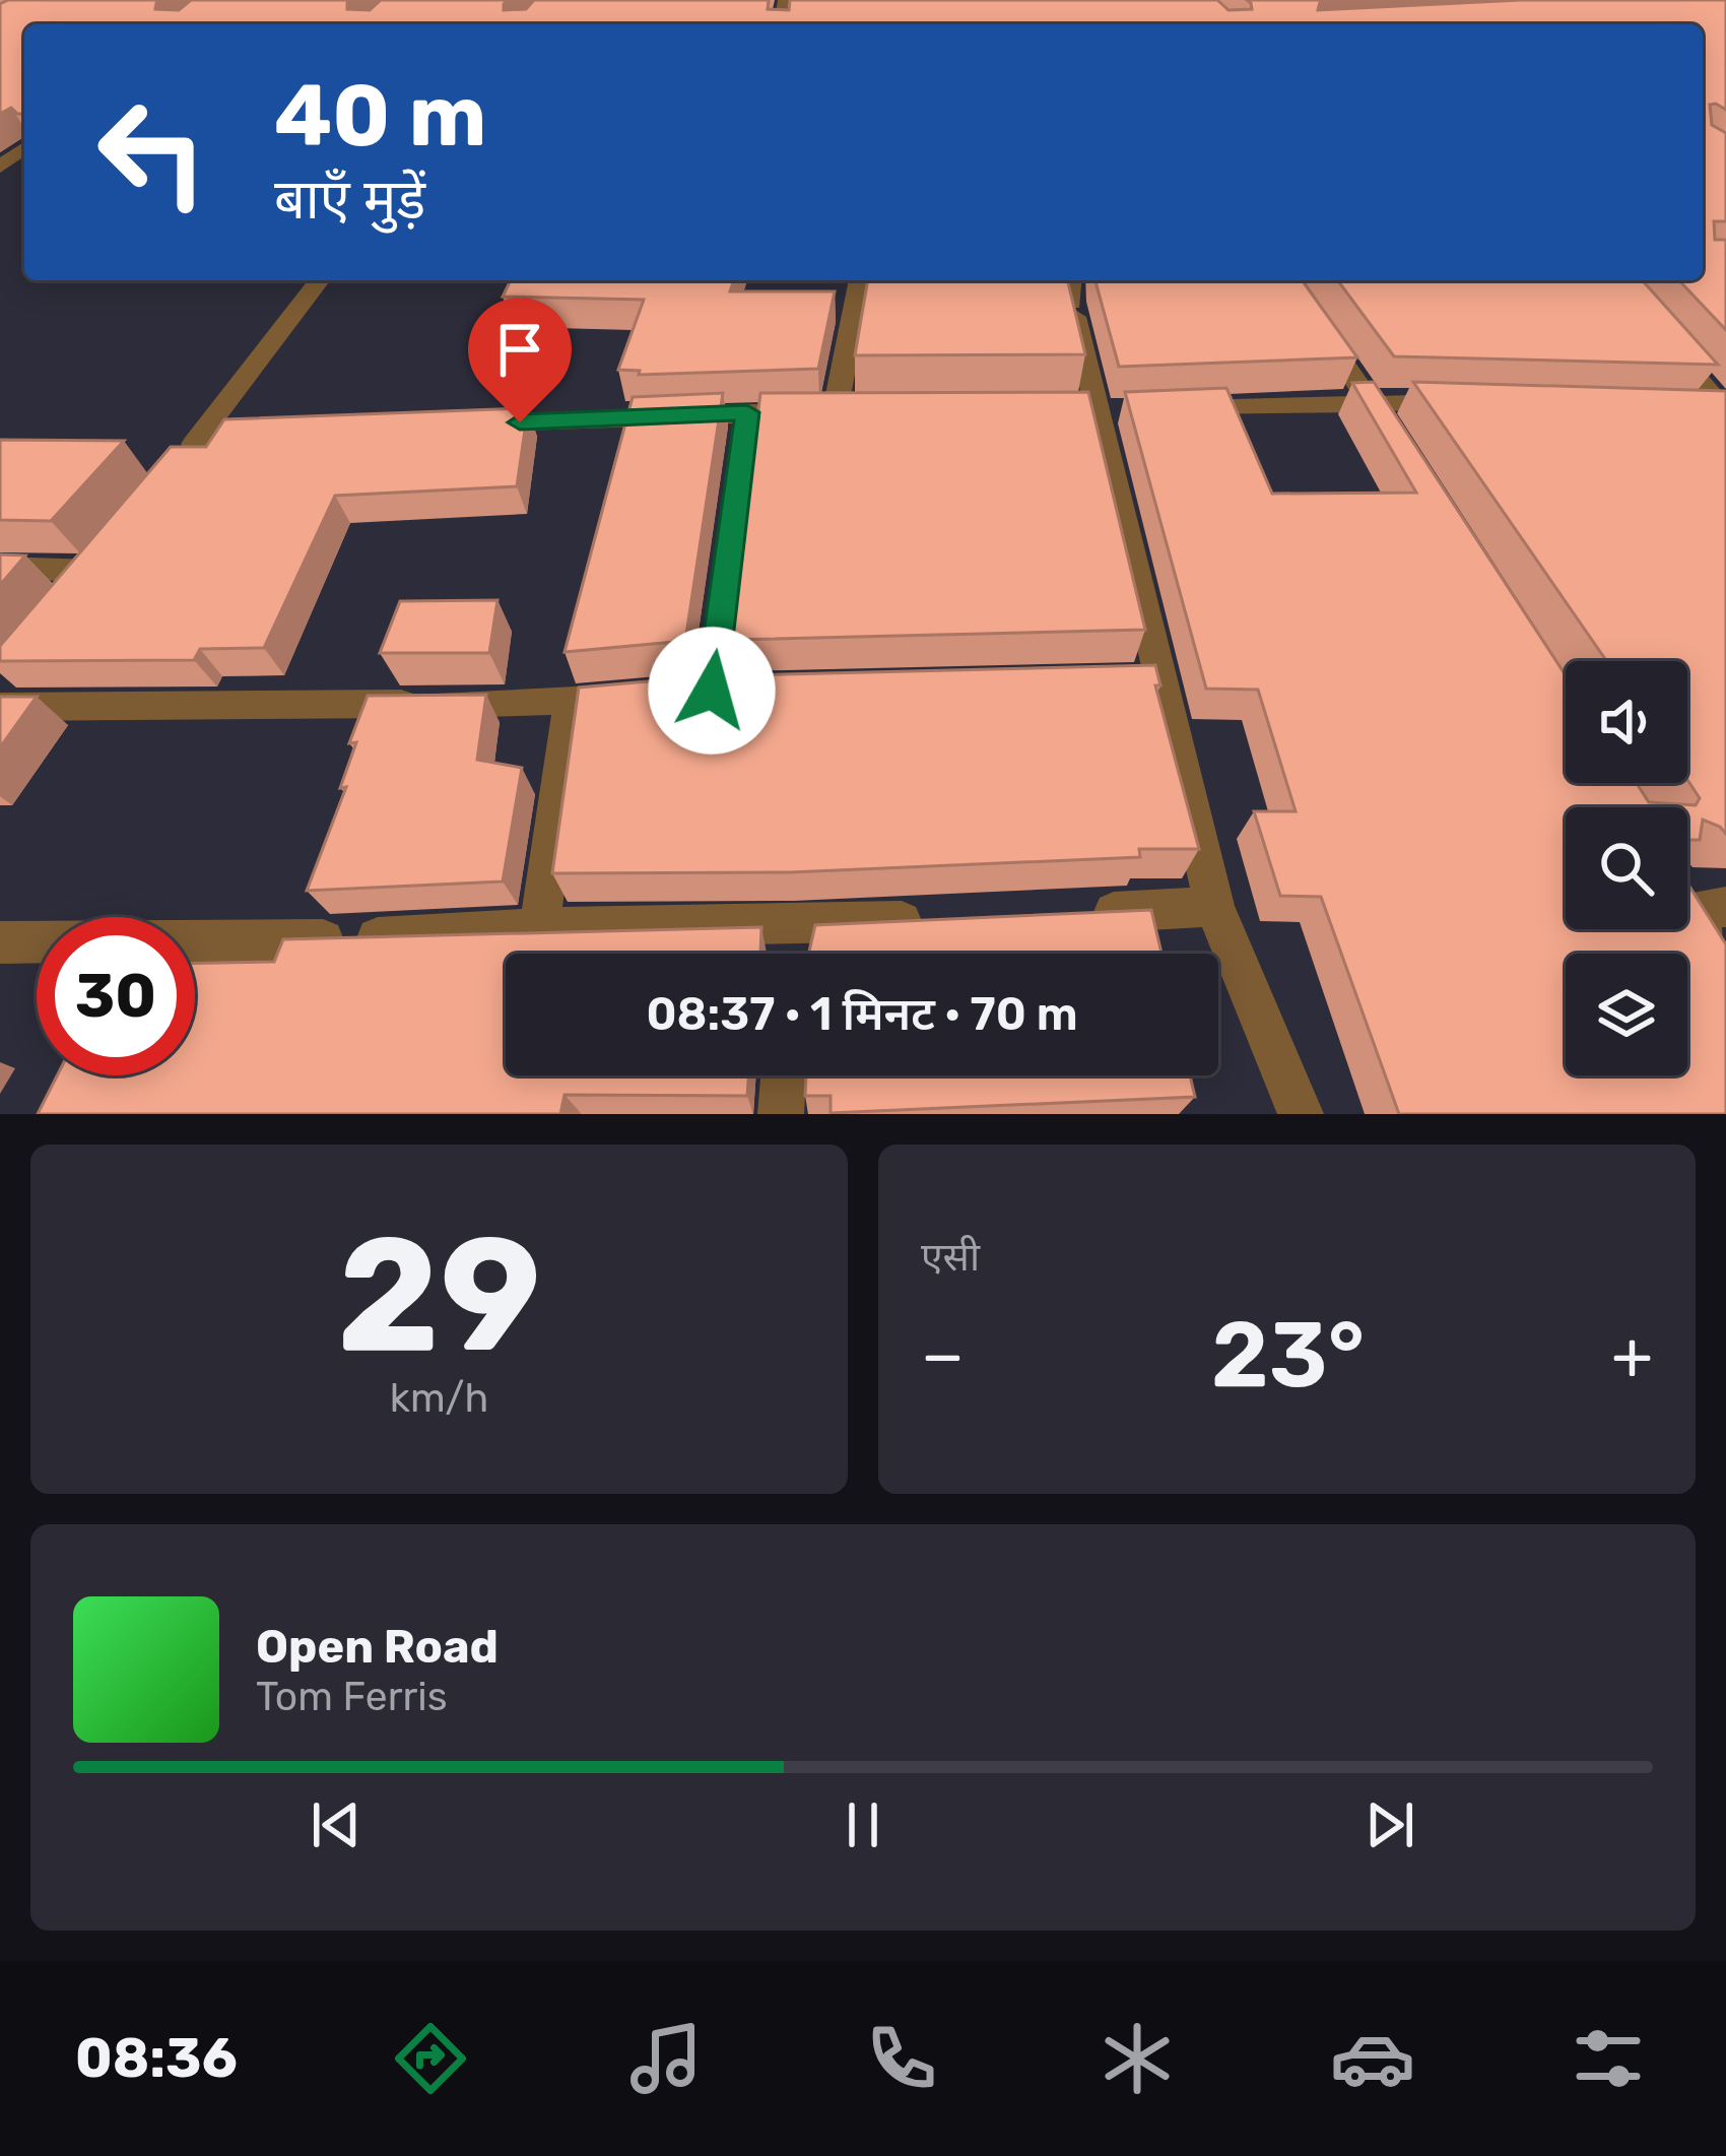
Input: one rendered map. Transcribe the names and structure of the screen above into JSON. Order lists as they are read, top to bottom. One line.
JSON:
{"page":{"turn":["40 m","बाएँ मुड़ें"],"limit":"30","trip":"08:37 · 1 मिनट · 70 m","tile":[["29","km/h"],"एसी"],"heat":["−","23°","+"],"song":["Open Road","Tom Ferris"],"tabs":"08:36"}}
